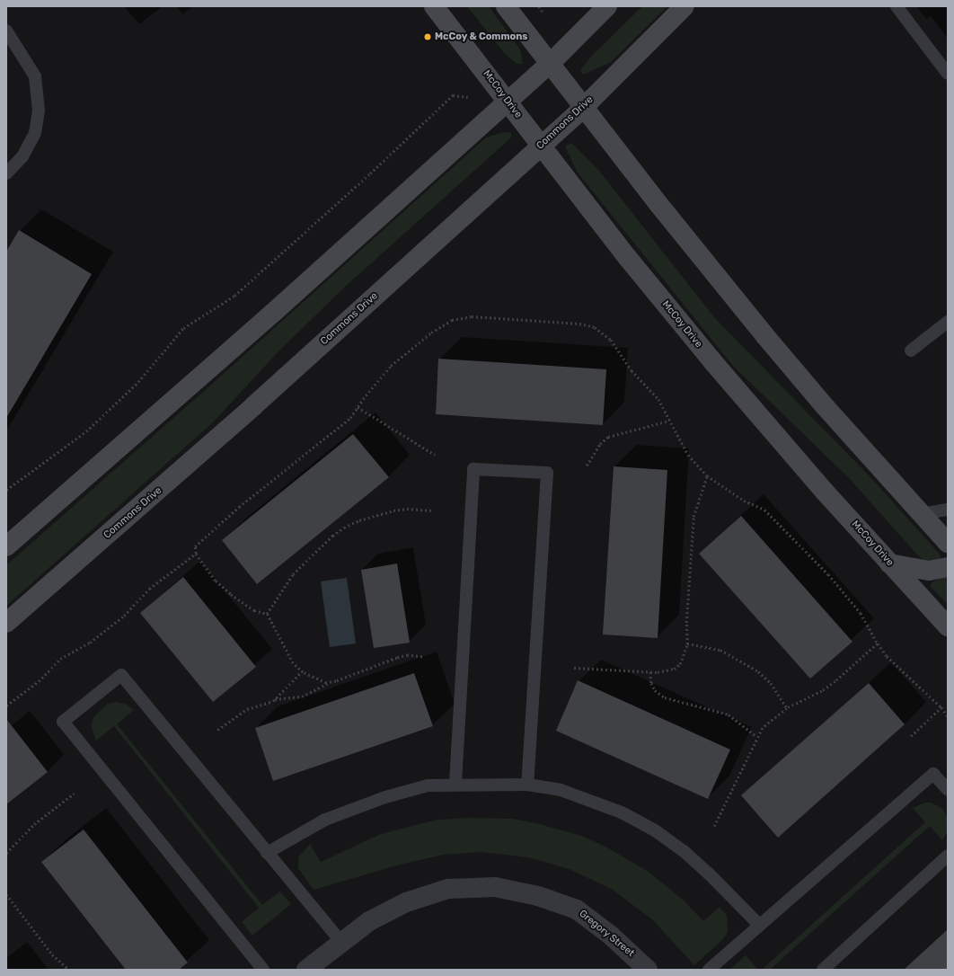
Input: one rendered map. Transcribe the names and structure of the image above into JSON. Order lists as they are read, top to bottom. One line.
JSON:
{"streets":{"street":["McCoy Drive","Commons Drive","Gregory Street"]},"crossings":[["McCoy Drive","Commons Drive"]],"places":["McCoy & Commons"]}
